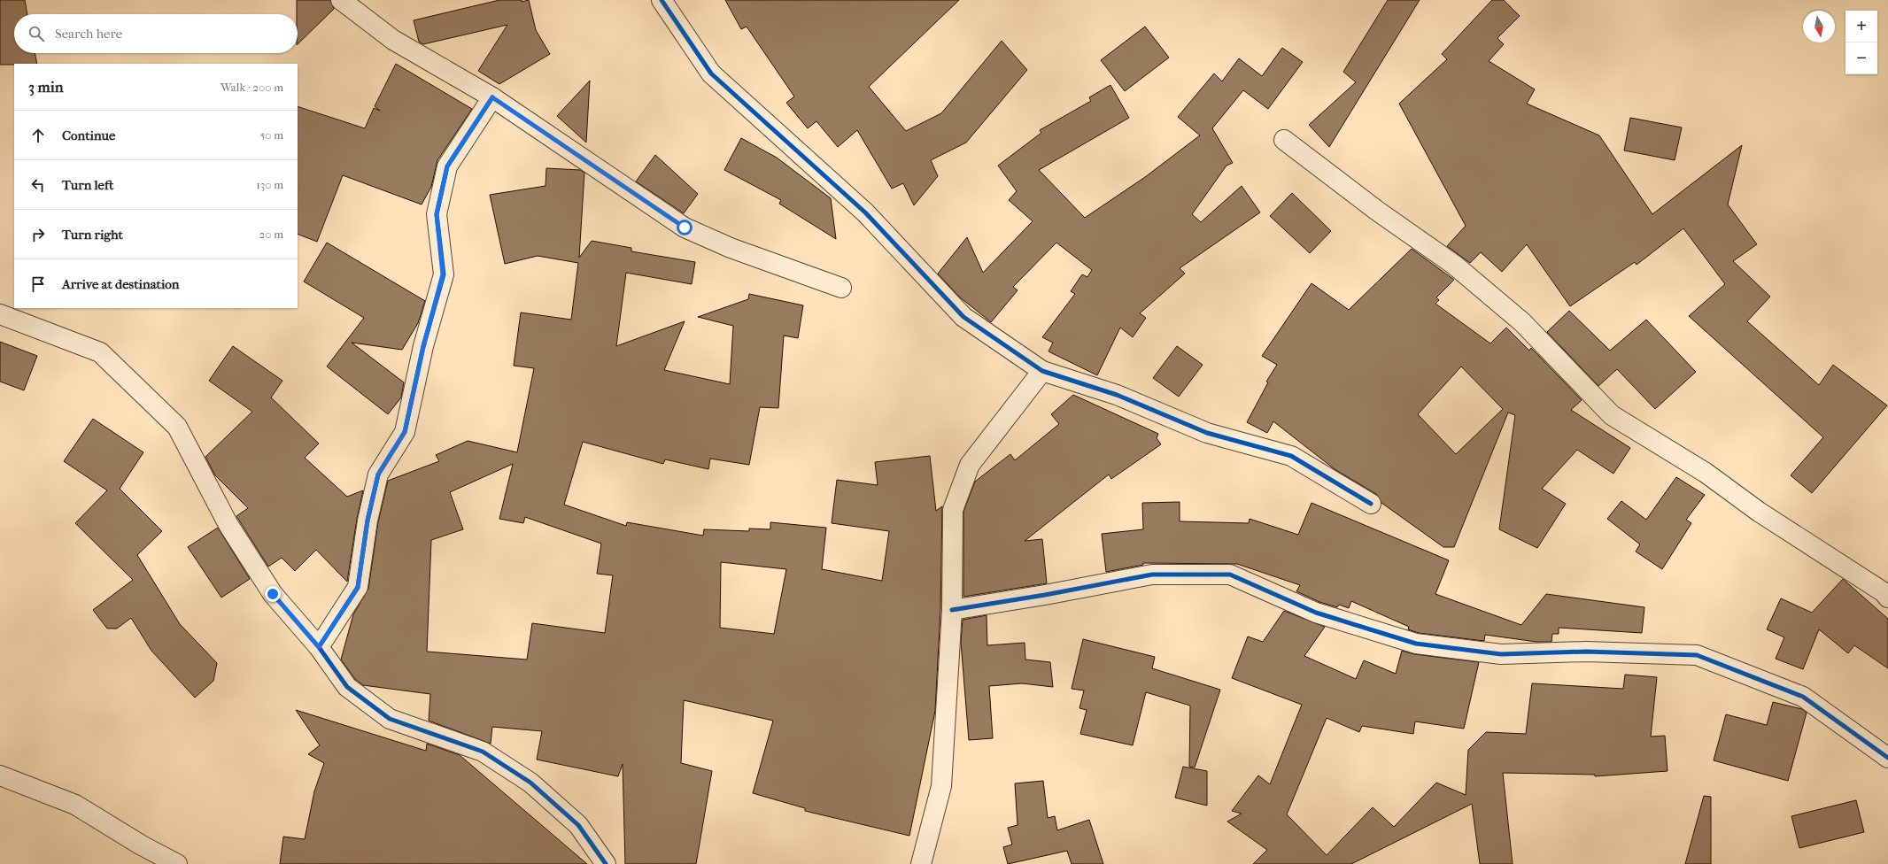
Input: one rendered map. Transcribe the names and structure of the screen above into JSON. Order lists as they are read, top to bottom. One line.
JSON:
{"north":"bottom","page":{"map_buttons":["+","−"],"search":"Search here","heading":["3 min","Walk · 200 m"],"list":[["Continue","50 m"],["Turn left","130 m"],["Turn right","20 m"],"Arrive at destination"]}}
